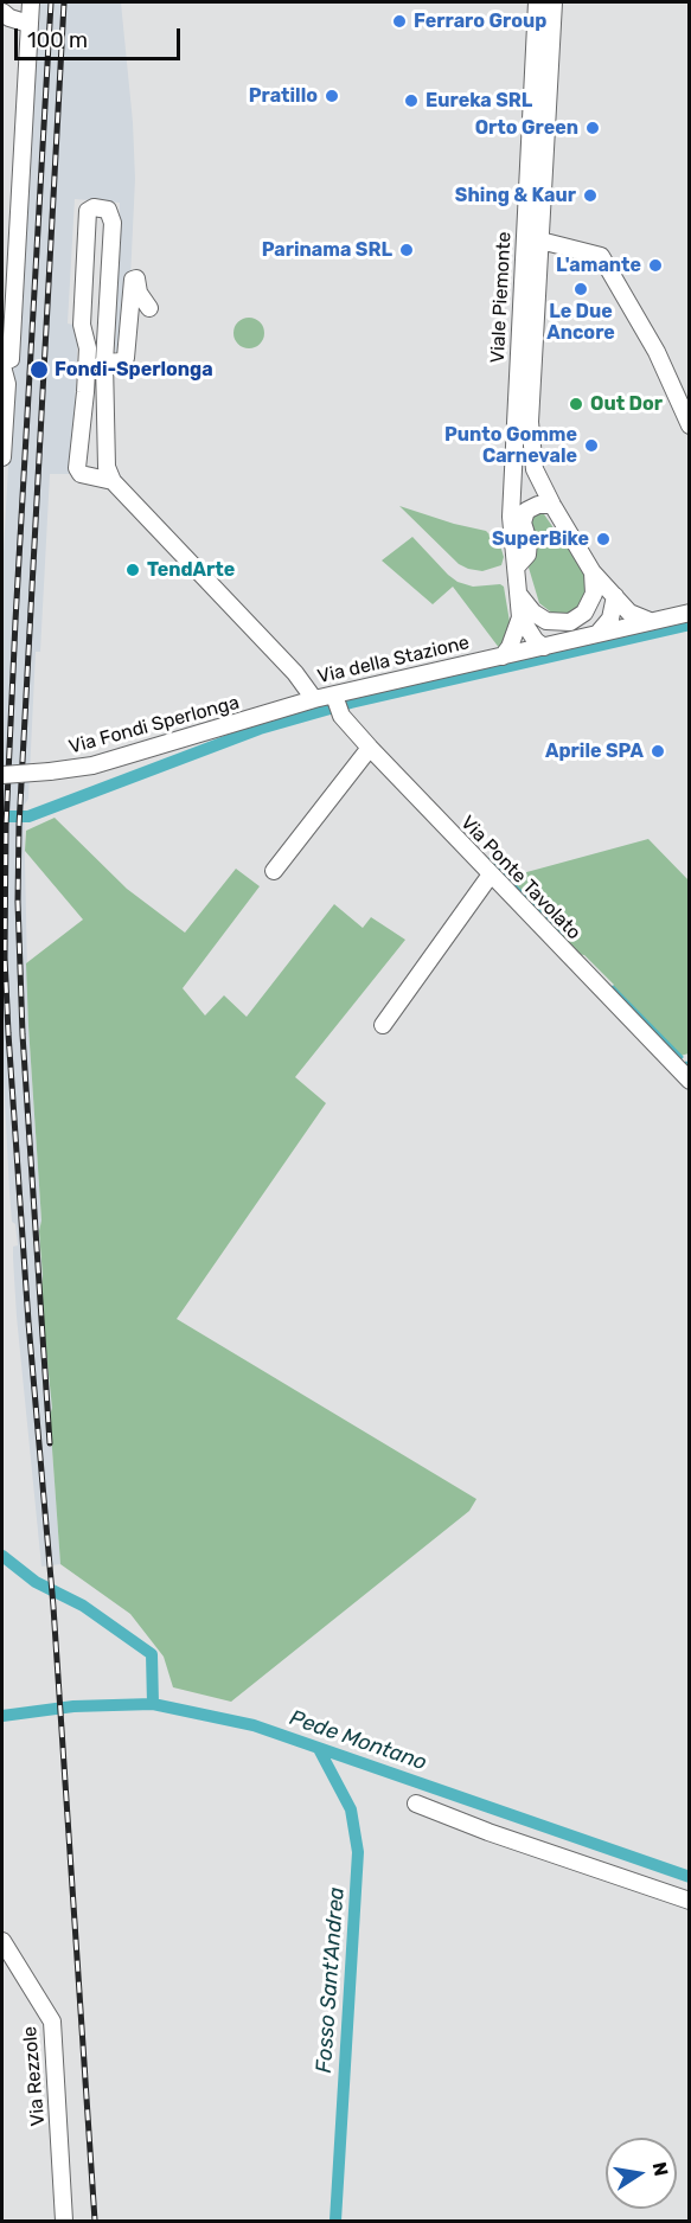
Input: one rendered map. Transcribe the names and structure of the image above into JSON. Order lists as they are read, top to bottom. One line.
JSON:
{"streets":{"street":["Viale Piemonte","Via della Stazione","Via Fondi Sperlonga","Via Ponte Tavolato","Via Rezzole"]},"crossings":[["Viale Piemonte","Via della Stazione"],["Via della Stazione","Via Fondi Sperlonga"],["Via della Stazione","Via Ponte Tavolato"]],"water":["Pede Montano","Fosso Sant'Andrea"],"places":["Ferraro Group","Pratillo","Eureka SRL","Orto Green","Shing & Kaur","Parinama SRL","L'amante","Le Due Ancore","Fondi-Sperlonga","Out Dor","Punto Gomme Carnevale","SuperBike","TendArte","Aprile SPA"],"scale_bar":"100 m","north":"right"}
